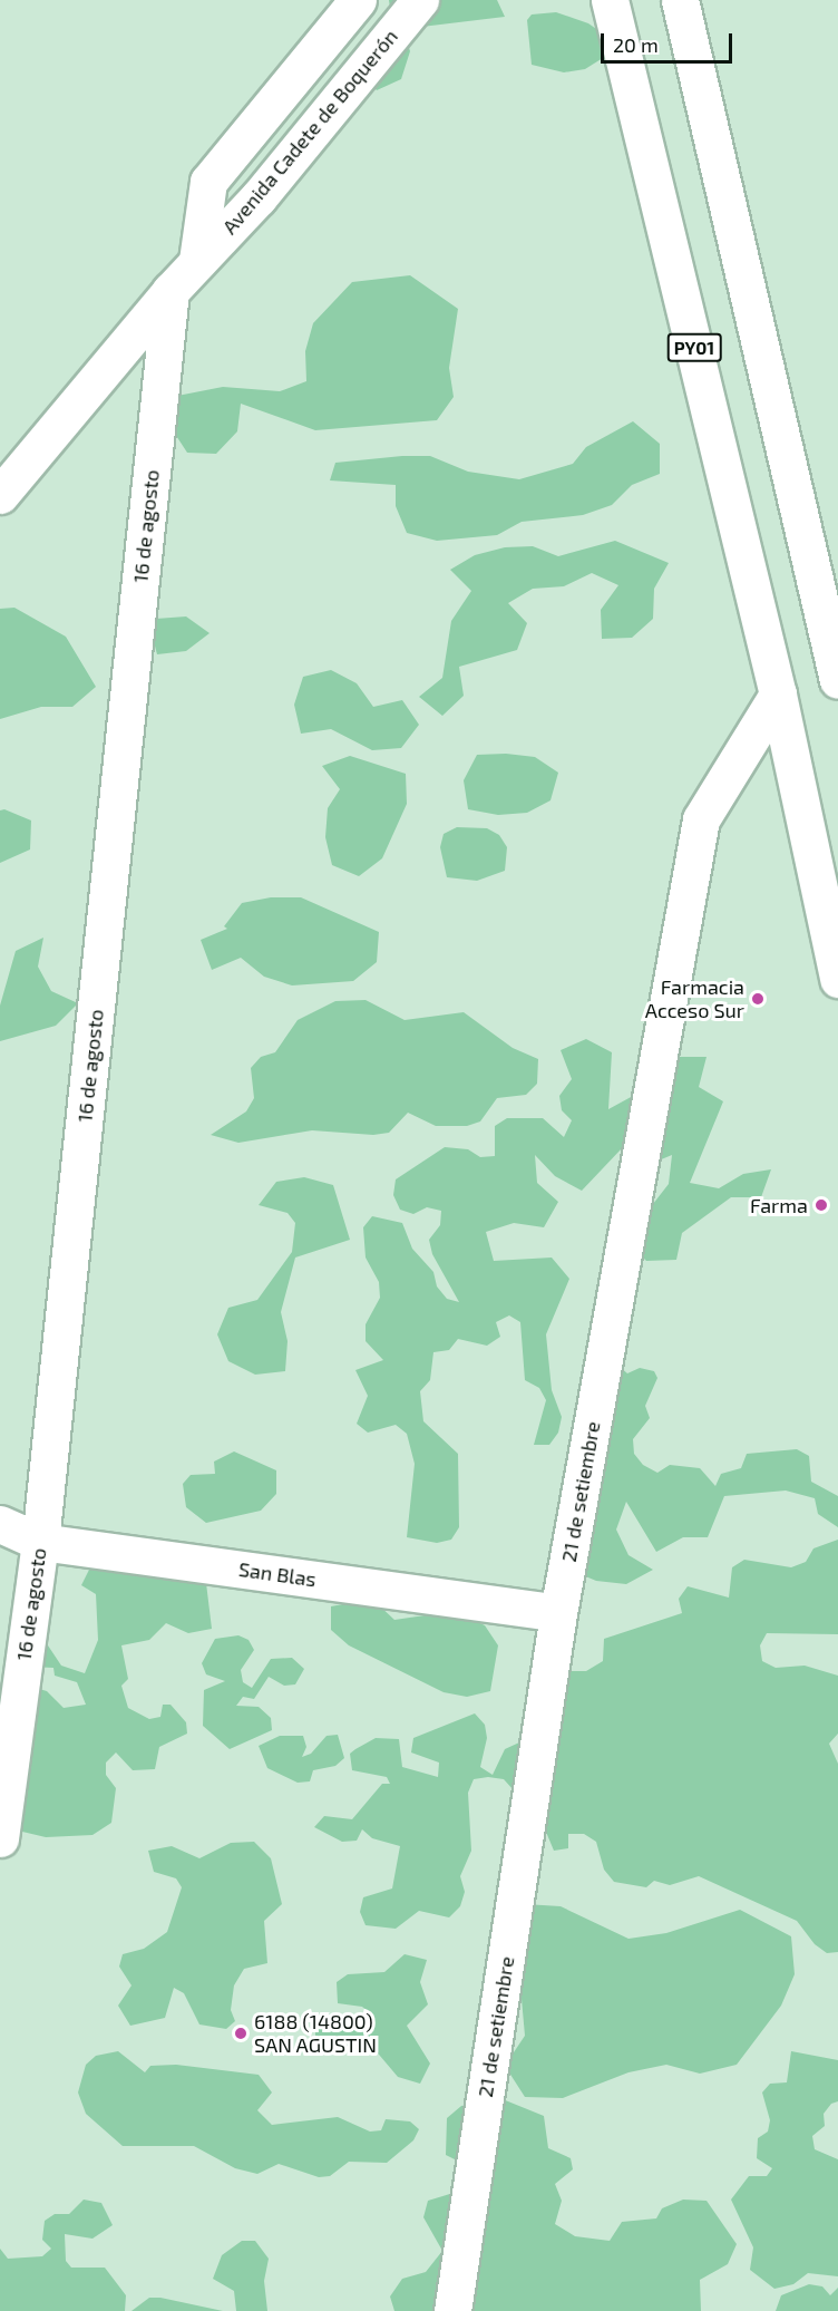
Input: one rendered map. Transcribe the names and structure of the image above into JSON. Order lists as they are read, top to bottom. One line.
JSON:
{"streets":{"main road":["Avenida Cadete de Boquerón","PY01","16 de agosto","21 de setiembre","San Blas"]},"crossings":[["Avenida Cadete de Boquerón","16 de agosto"],["PY01","21 de setiembre"],["16 de agosto","San Blas"],["21 de setiembre","San Blas"]],"places":["Farmacia Acceso Sur","Farma","6188 (14800) SAN AGUSTIN"],"scale_bar":"20 m"}
